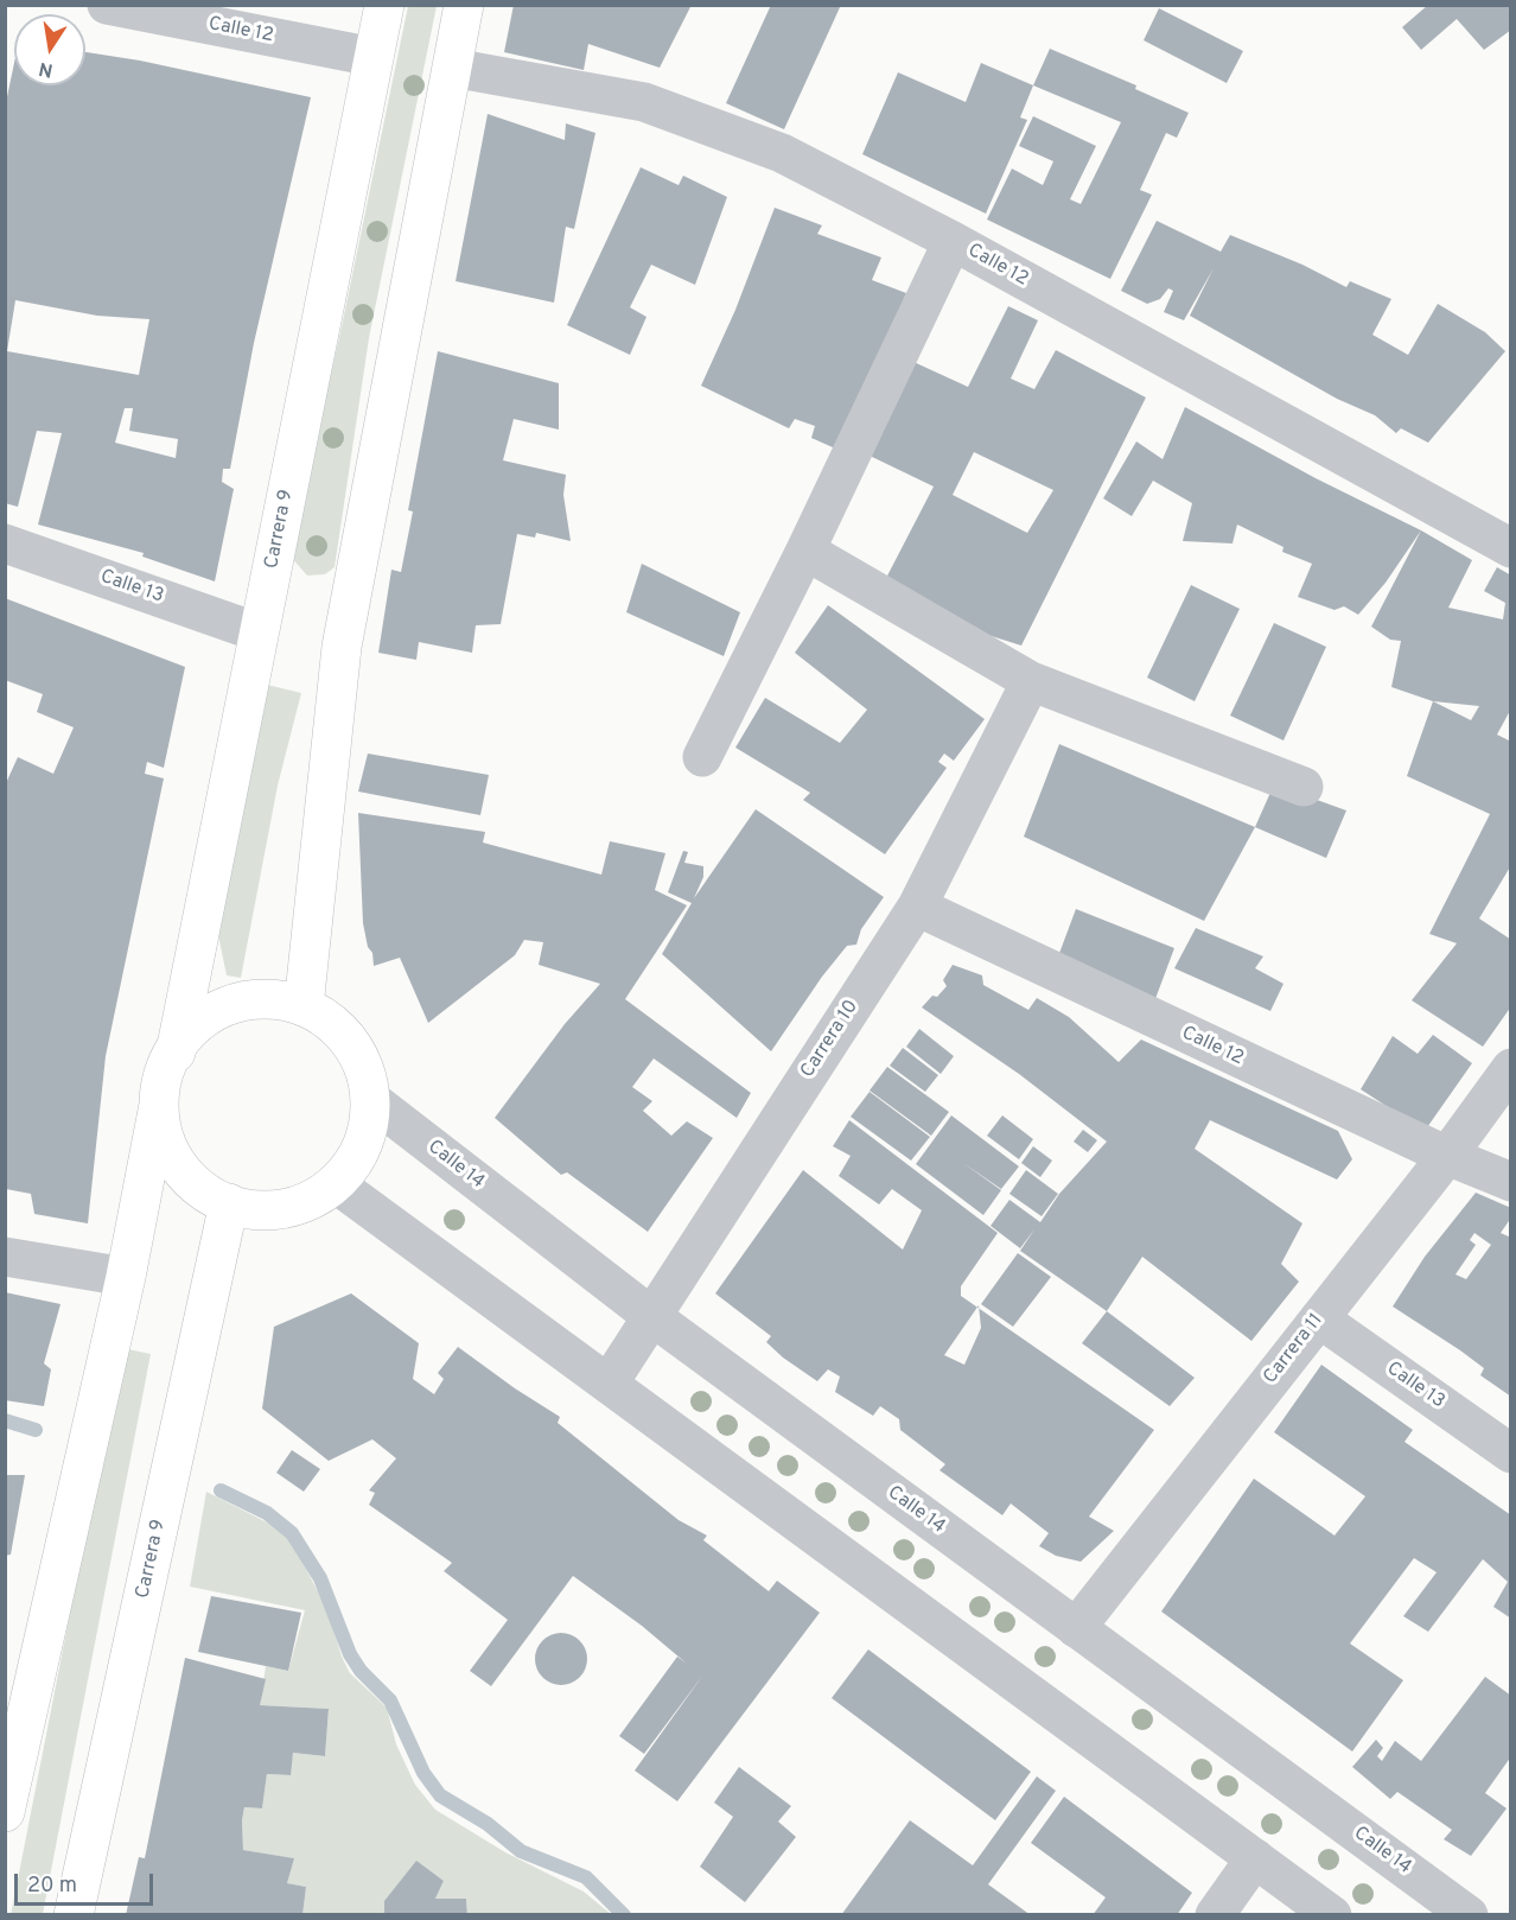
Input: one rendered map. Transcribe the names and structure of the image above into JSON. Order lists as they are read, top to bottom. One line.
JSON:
{"streets":{"main road":["Carrera 9"],"street":["Calle 12","Calle 13","Carrera 10","Calle 14","Carrera 11"]},"crossings":[["Calle 12","Carrera 9"],["Calle 12","Carrera 10"],["Calle 12","Carrera 11"],["Carrera 9","Calle 13"],["Carrera 9","Calle 14"],["Calle 13","Carrera 11"],["Carrera 10","Calle 14"],["Calle 14","Carrera 11"]],"scale_bar":"20 m","north":"bottom"}
